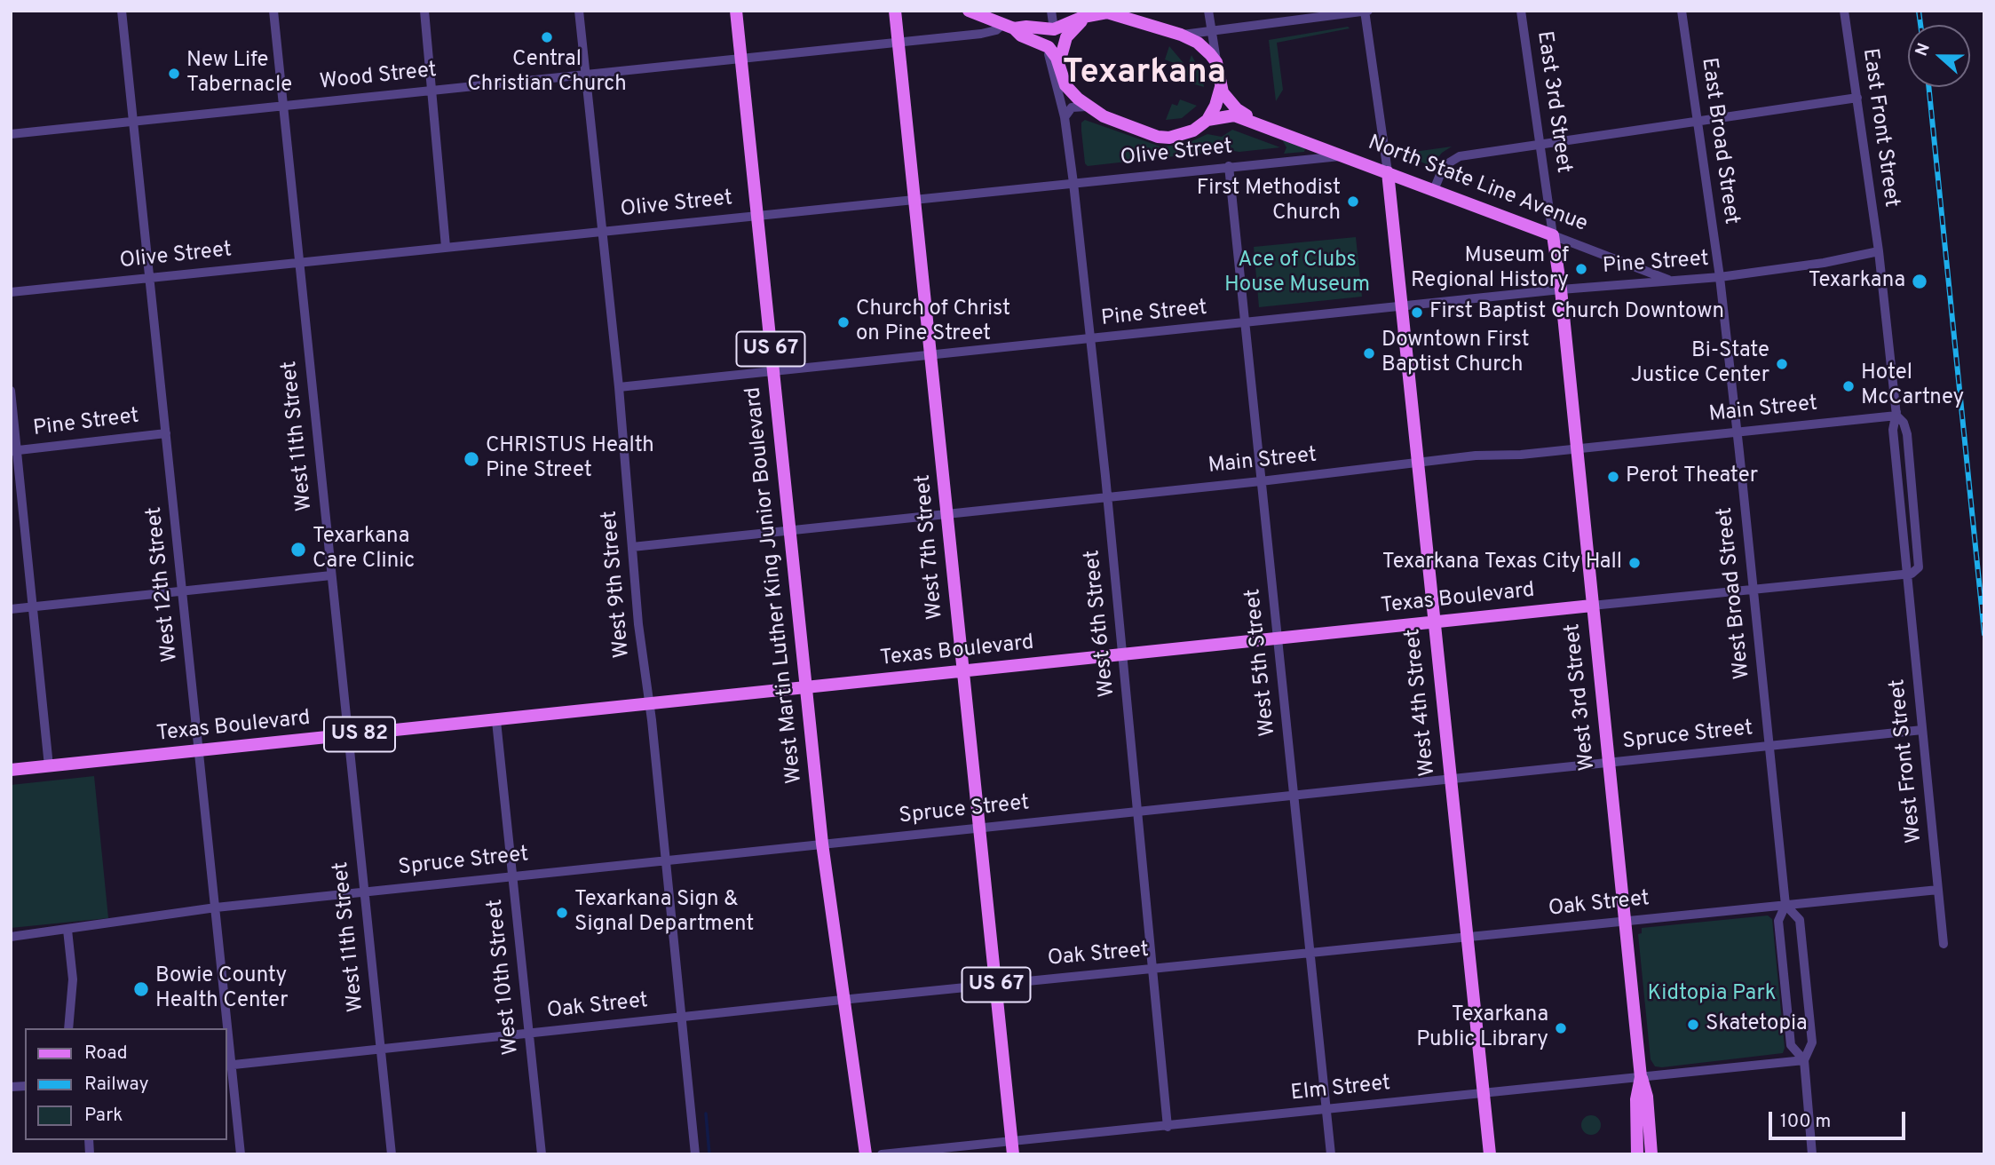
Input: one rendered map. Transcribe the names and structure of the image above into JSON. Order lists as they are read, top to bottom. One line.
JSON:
{"streets":{"main road":["North State Line Avenue","US 67","West 7th Street","West Martin Luther King Junior Boulevard","Texas Boulevard","West 3rd Street","West 4th Street","US 82"],"street":["Wood Street","East 3rd Street","East Front Street","East Broad Street","Olive Street","Pine Street","Main Street","West 11th Street","West 12th Street","West 9th Street","West Broad Street","West 6th Street","West 5th Street","Spruce Street","West Front Street","Oak Street","West 10th Street","Elm Street"]},"crossings":[["Wood Street","North State Line Avenue"],["Wood Street","West 11th Street"],["Wood Street","West 7th Street"],["Wood Street","West 12th Street"],["Wood Street","West 9th Street"],["Wood Street","West Martin Luther King Junior Boulevard"],["East 3rd Street","North State Line Avenue"],["East 3rd Street","West 3rd Street"],["East Front Street","Pine Street"],["East Broad Street","Pine Street"],["East Broad Street","West Broad Street"],["Olive Street","North State Line Avenue"],["Olive Street","West 11th Street"],["Olive Street","West 7th Street"],["Olive Street","West 12th Street"],["Olive Street","West 9th Street"],["Olive Street","West Martin Luther King Junior Boulevard"],["Olive Street","West 6th Street"],["Olive Street","West 5th Street"],["North State Line Avenue","Pine Street"],["North State Line Avenue","West 6th Street"],["North State Line Avenue","West 3rd Street"],["North State Line Avenue","West 4th Street"],["Pine Street","West 7th Street"],["Pine Street","West 12th Street"],["Pine Street","West 9th Street"],["Pine Street","West Martin Luther King Junior Boulevard"],["Pine Street","West Broad Street"],["Pine Street","West 6th Street"],["Pine Street","West 5th Street"],["Pine Street","West 3rd Street"],["Pine Street","West 4th Street"],["Main Street","West 7th Street"],["Main Street","West 9th Street"],["Main Street","West Martin Luther King Junior Boulevard"],["Main Street","West Broad Street"],["Main Street","West 6th Street"],["Main Street","West 5th Street"],["Main Street","West 3rd Street"],["Main Street","West 4th Street"],["West 11th Street","Texas Boulevard"],["West 11th Street","Spruce Street"],["West 11th Street","Oak Street"],["West 7th Street","Texas Boulevard"],["West 7th Street","Spruce Street"],["West 7th Street","Oak Street"],["West 7th Street","Elm Street"],["West 12th Street","Texas Boulevard"],["West 12th Street","Spruce Street"],["West 12th Street","Oak Street"],["West 9th Street","Texas Boulevard"],["West 9th Street","Spruce Street"],["West 9th Street","Oak Street"],["West Martin Luther King Junior Boulevard","Texas Boulevard"],["West Martin Luther King Junior Boulevard","Spruce Street"],["West Martin Luther King Junior Boulevard","Oak Street"],["West Broad Street","Texas Boulevard"],["West Broad Street","Spruce Street"],["West Broad Street","Oak Street"],["West Broad Street","Elm Street"],["Texas Boulevard","West 6th Street"],["Texas Boulevard","West 5th Street"],["Texas Boulevard","West 3rd Street"],["Texas Boulevard","West 4th Street"],["Texas Boulevard","West Front Street"],["Texas Boulevard","West 10th Street"],["West 6th Street","Spruce Street"],["West 6th Street","Oak Street"],["West 6th Street","Elm Street"],["West 5th Street","Spruce Street"],["West 5th Street","Oak Street"],["West 5th Street","Elm Street"],["West 3rd Street","Spruce Street"],["West 3rd Street","Oak Street"],["West 3rd Street","Elm Street"],["West 4th Street","Spruce Street"],["West 4th Street","Oak Street"],["West 4th Street","Elm Street"],["Spruce Street","West Front Street"],["Spruce Street","West 10th Street"],["West Front Street","Oak Street"],["Oak Street","West 10th Street"]],"districts":["Texarkana"],"parks":["Ace of Clubs House Museum","Kidtopia Park"],"places":["Central Christian Church","New Life Tabernacle","First Methodist Church","Museum of Regional History","Texarkana","First Baptist Church Downtown","Church of Christ on Pine Street","Downtown First Baptist Church","Bi-State Justice Center","Hotel McCartney","CHRISTUS Health Pine Street","Perot Theater","Texarkana Care Clinic","Texarkana Texas City Hall","Texarkana Sign & Signal Department","Bowie County Health Center","Skatetopia","Texarkana Public Library"],"legend":["Road","Railway","Park"],"scale_bar":"100 m","north":"left"}
